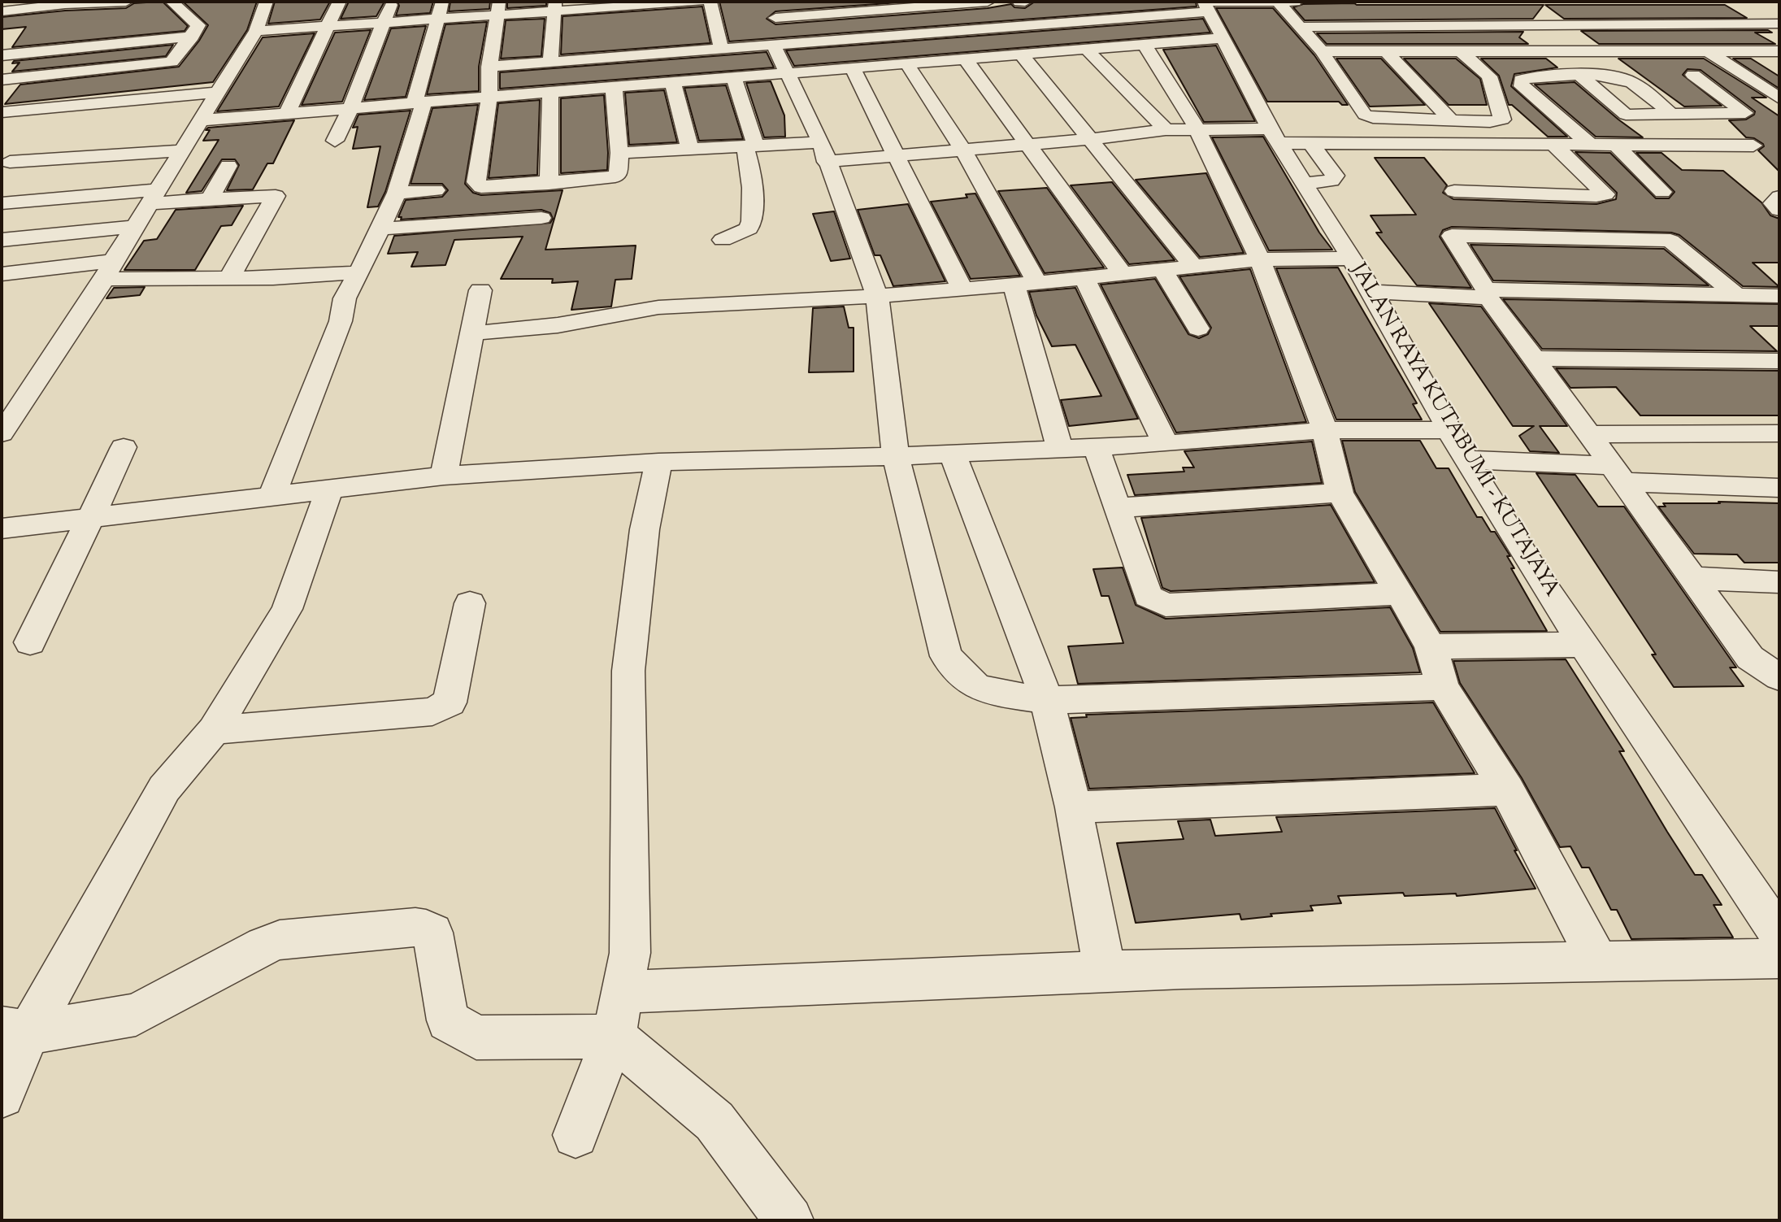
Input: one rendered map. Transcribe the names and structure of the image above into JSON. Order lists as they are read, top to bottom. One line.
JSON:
{"streets":{"street":["JALAN RAYA KUTABUMI - KUTAJAYA"]}}
